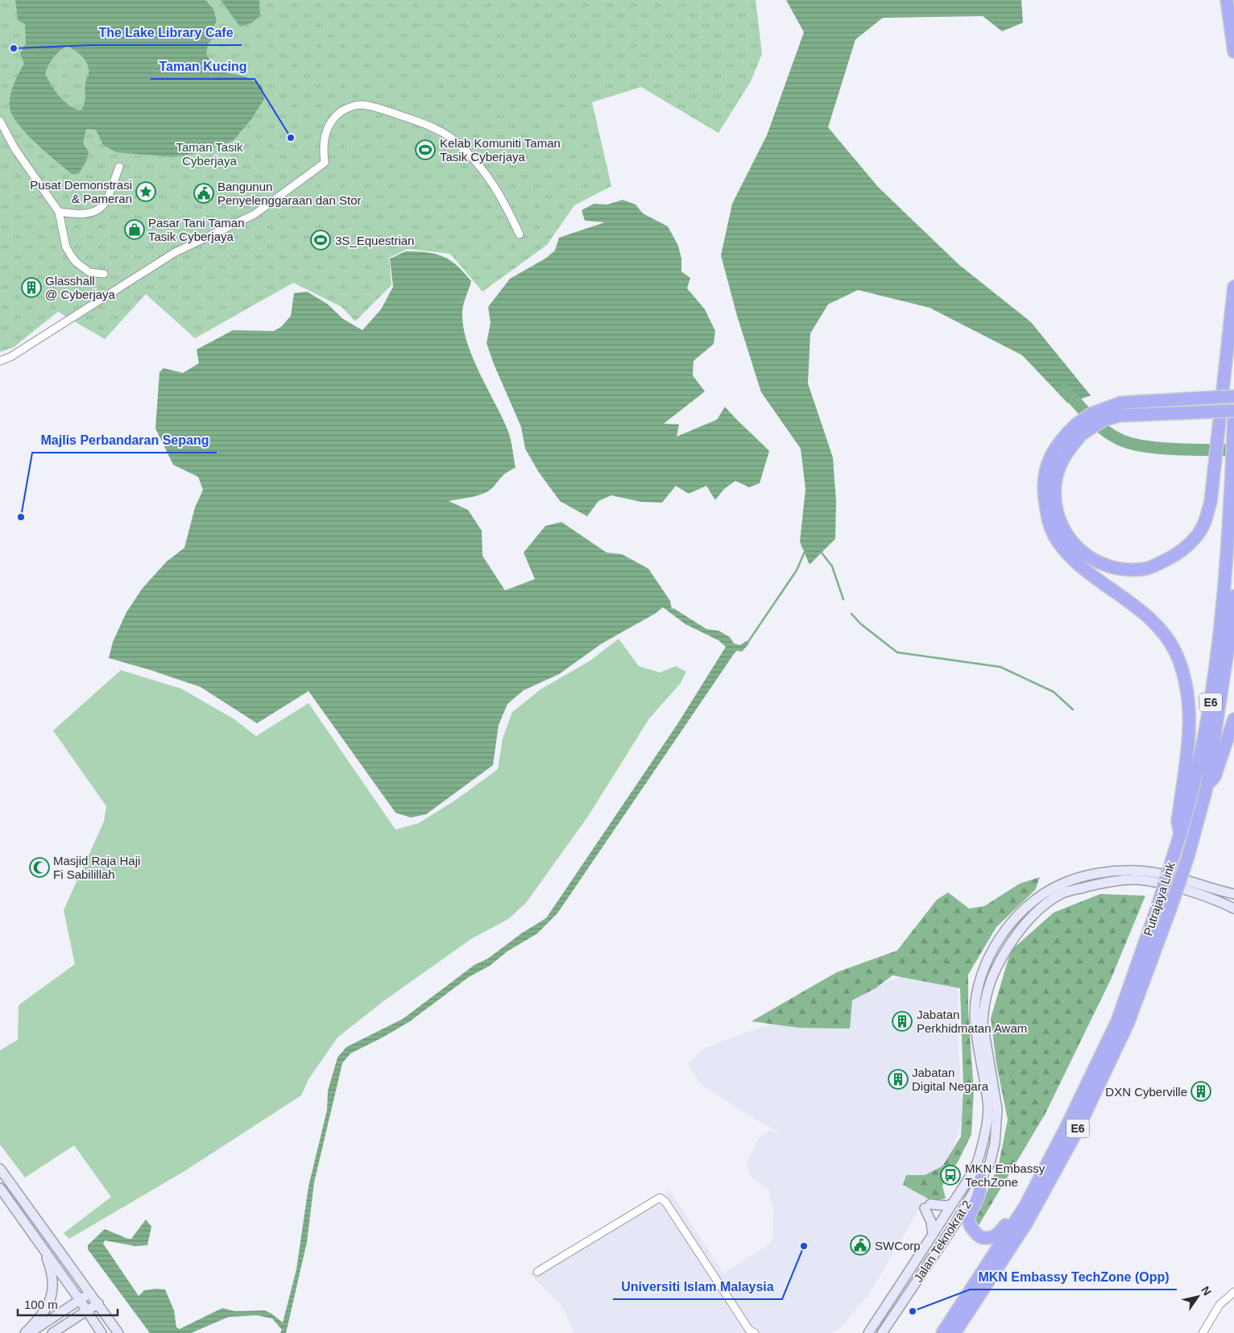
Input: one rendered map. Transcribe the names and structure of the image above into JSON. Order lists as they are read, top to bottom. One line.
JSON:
{"streets":{"highway":["E6","Putrajaya Link"],"main road":["Jalan Teknokrat 2"]},"parks":["Taman Tasik Cyberjaya"],"places":{"other":["The Lake Library Cafe","Taman Kucing","Majlis Perbandaran Sepang","Universiti Islam Malaysia","MKN Embassy TechZone (Opp)"],"sports":["Kelab Komuniti Taman Tasik Cyberjaya","3S_Equestrian"],"place":["Pusat Demonstrasi & Pameran"],"public building":["Bangunun Penyelenggaraan dan Stor","SWCorp"],"shop":["Pasar Tani Taman Tasik Cyberjaya"],"building":["Glasshall @ Cyberjaya","Jabatan Perkhidmatan Awam","Jabatan Digital Negara","DXN Cyberville"],"mosque":["Masjid Raja Haji Fi Sabilillah"],"bus stop":["MKN Embassy TechZone"]},"scale_bar":"100 m","north":"top right"}
